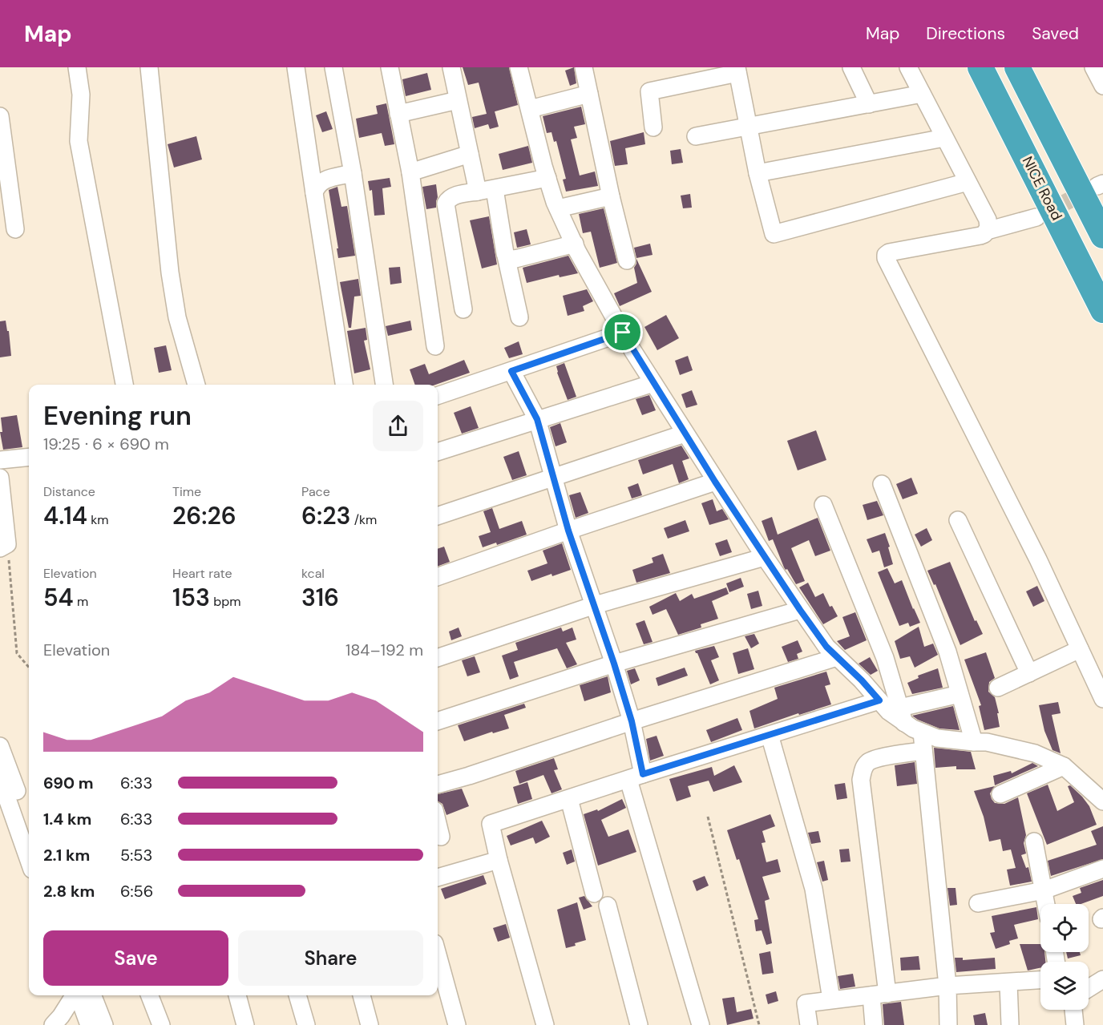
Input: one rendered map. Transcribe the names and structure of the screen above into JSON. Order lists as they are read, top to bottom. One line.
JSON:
{"streets":{"highway":["NICE Road"]},"page":{"header":"Map","nav":["Map","Directions","Saved"],"heading":["Evening run","19:25 · 6 × 690 m"],"stats":[["Distance","4.14 km"],["Time","26:26"],["Pace","6:23 /km"],["Elevation","54 m"],["Heart rate","153 bpm"],["kcal","316"]],"chart":["Elevation","184–192 m"],"list":[{"name":"690 m","note":"6:33"},{"name":"1.4 km","note":"6:33"},{"name":"2.1 km","note":"5:53"},{"name":"2.8 km","note":"6:56"}],"buttons":["Save","Share"]}}
